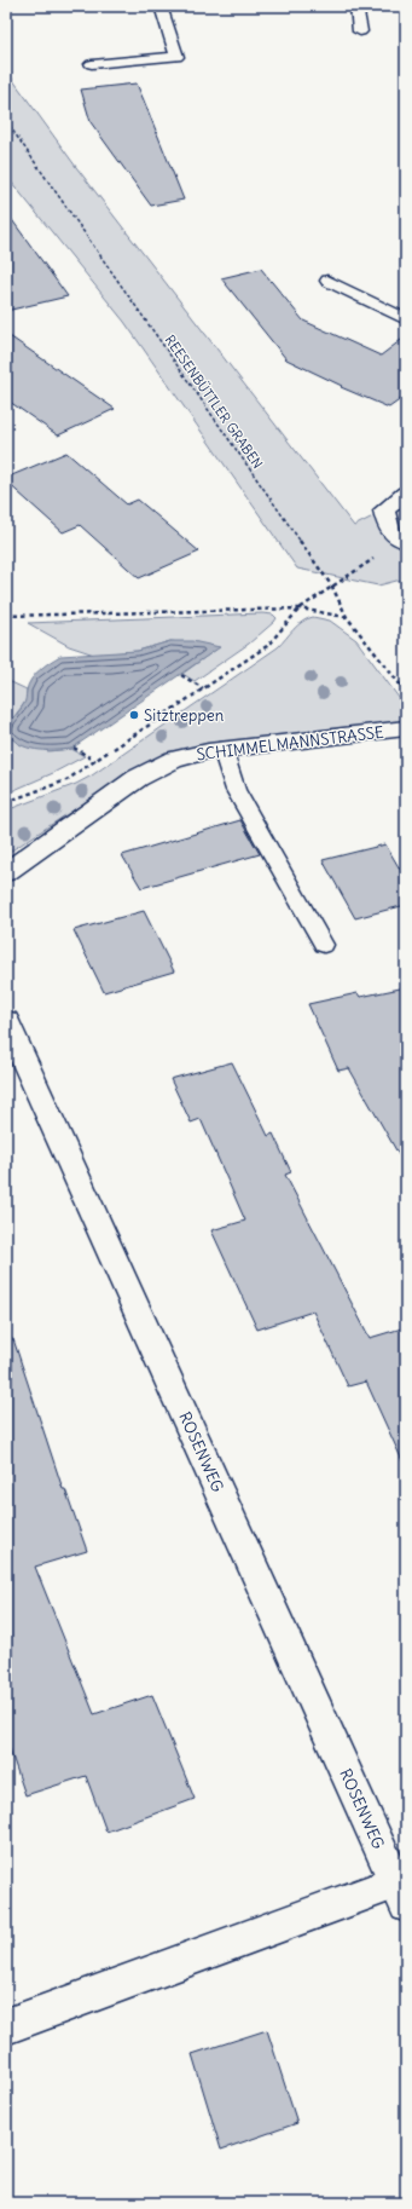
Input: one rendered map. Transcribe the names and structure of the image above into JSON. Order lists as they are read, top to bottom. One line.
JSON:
{"streets":{"street":["SCHIMMELMANNSTRASSE","ROSENWEG"],"path":["REESENBÜTTLER GRABEN"]},"places":["Sitztreppen"]}
